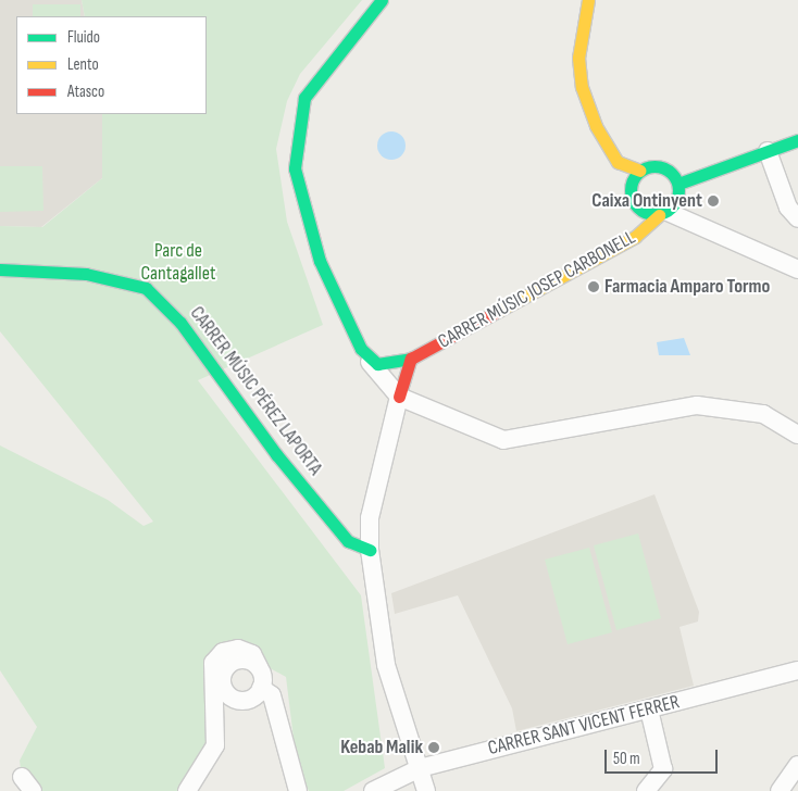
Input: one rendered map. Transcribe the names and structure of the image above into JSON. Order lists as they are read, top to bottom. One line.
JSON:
{"streets":{"street":["CARRER MÚSIC JOSEP CARBONELL","CARRER MÚSIC PÉREZ LAPORTA","CARRER SANT VICENT FERRER"]},"parks":["Parc de Cantagallet"],"places":["Caixa Ontinyent","Farmacia Amparo Tormo","Kebab Malik"],"legend":["Fluido","Lento","Atasco"],"scale_bar":"50 m"}
